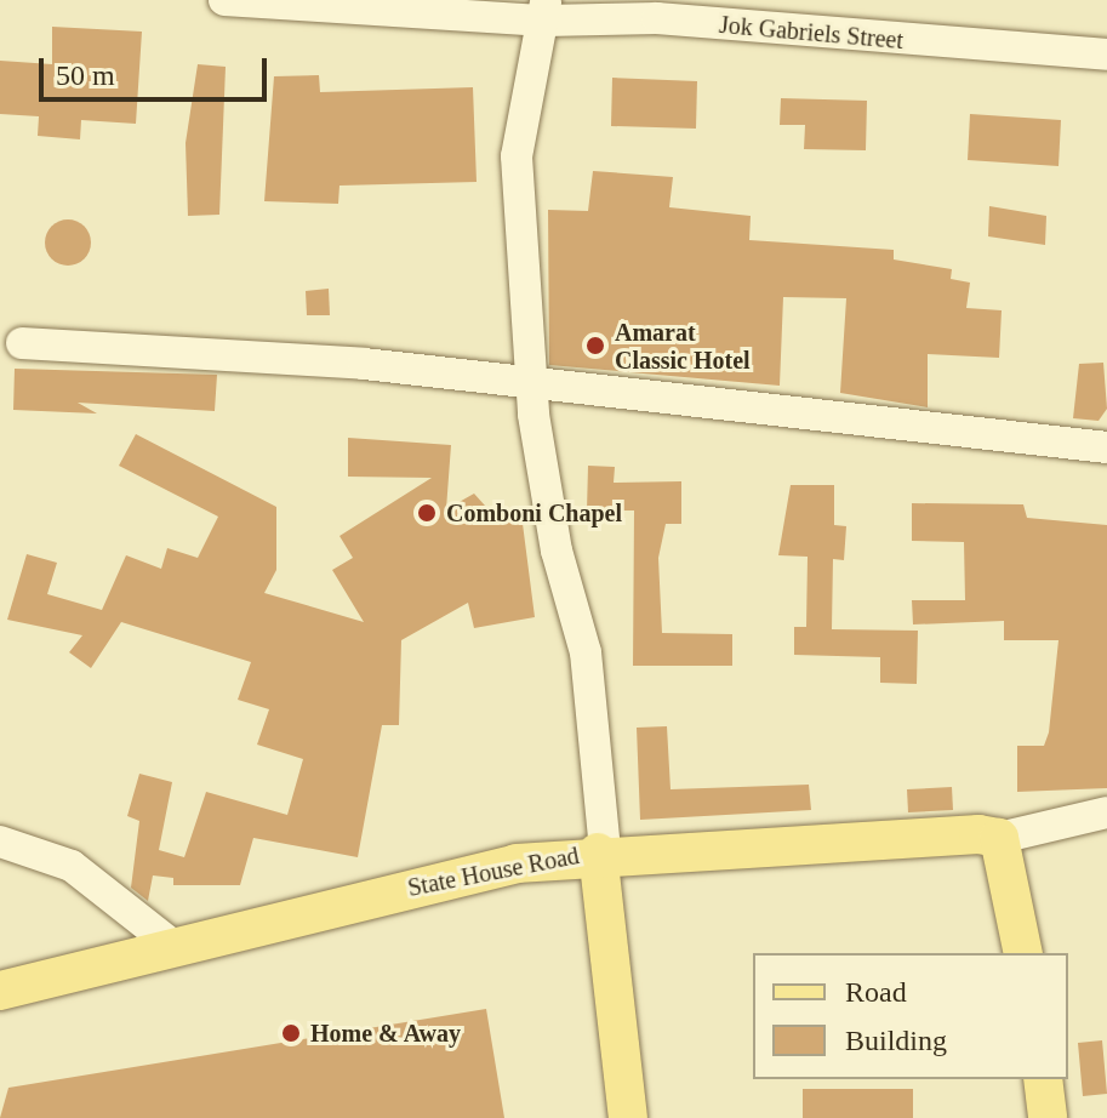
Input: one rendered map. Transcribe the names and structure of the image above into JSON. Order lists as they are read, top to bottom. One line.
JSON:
{"streets":{"main road":["State House Road"],"street":["Jok Gabriels Street"]},"places":["Amarat Classic Hotel","Comboni Chapel","Home & Away"],"legend":["Road","Building"],"scale_bar":"50 m"}
